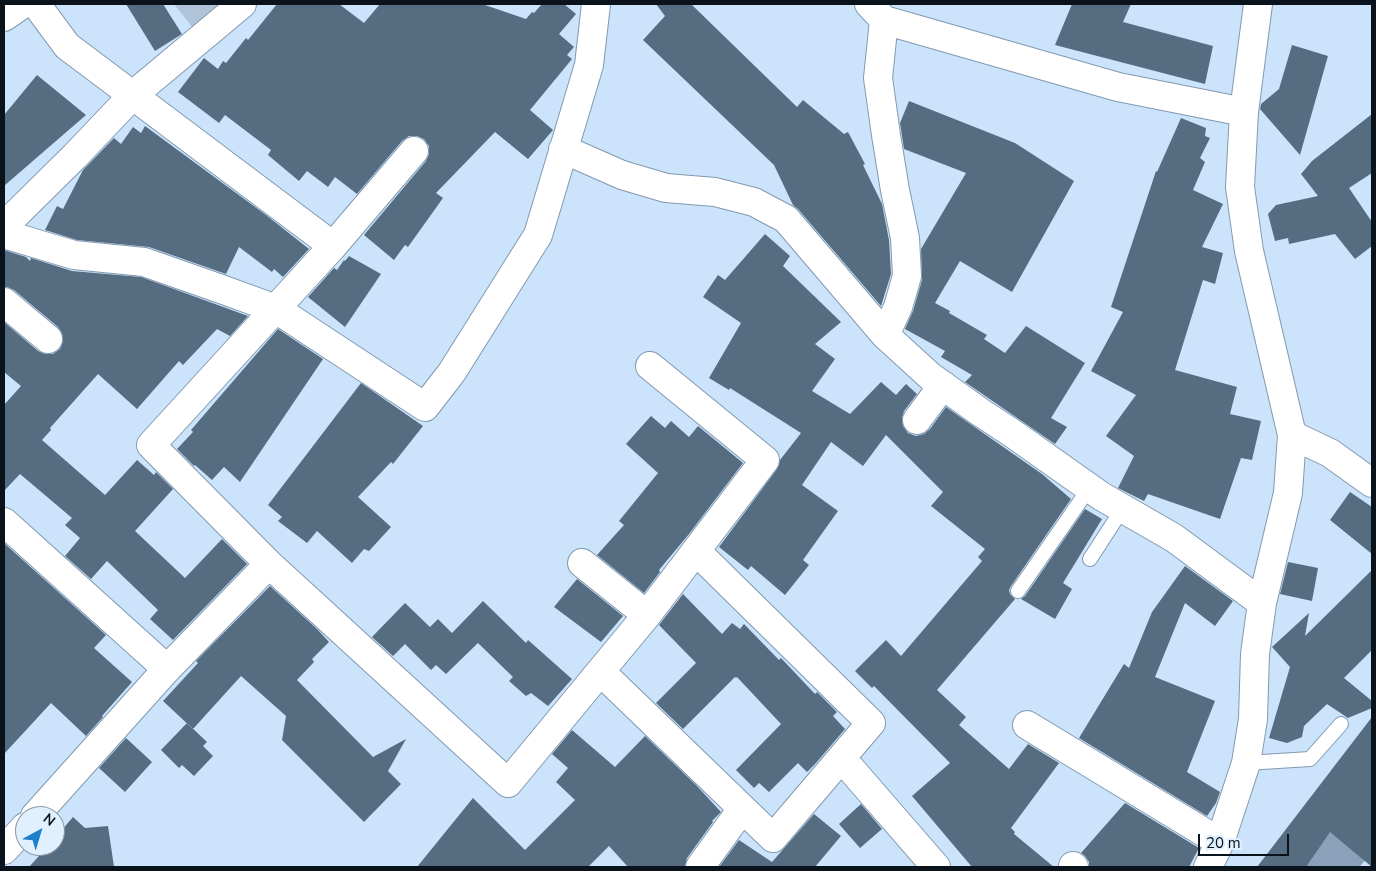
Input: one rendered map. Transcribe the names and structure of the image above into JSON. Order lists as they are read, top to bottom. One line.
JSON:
{"scale_bar":"20 m","north":"top right"}
